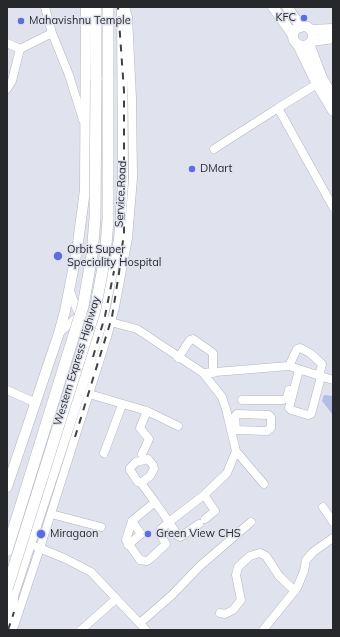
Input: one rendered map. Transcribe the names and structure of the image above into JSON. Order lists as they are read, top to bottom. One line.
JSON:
{"streets":{"highway":["Western Express Highway"],"main road":["Service Road"]},"places":["KFC","Mahavishnu Temple","DMart","Orbit Super Speciality Hospital","Miragaon","Green View CHS"]}
